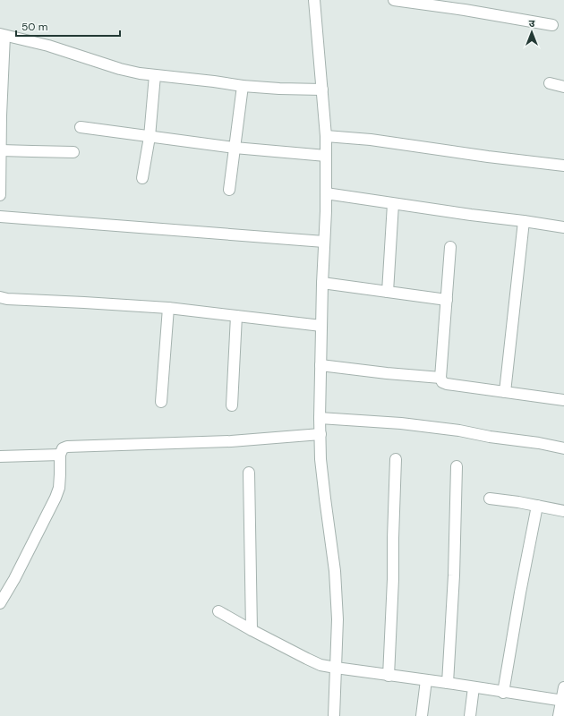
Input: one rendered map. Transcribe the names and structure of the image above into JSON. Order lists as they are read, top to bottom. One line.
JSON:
{"scale_bar":"50 m","north":"top"}
